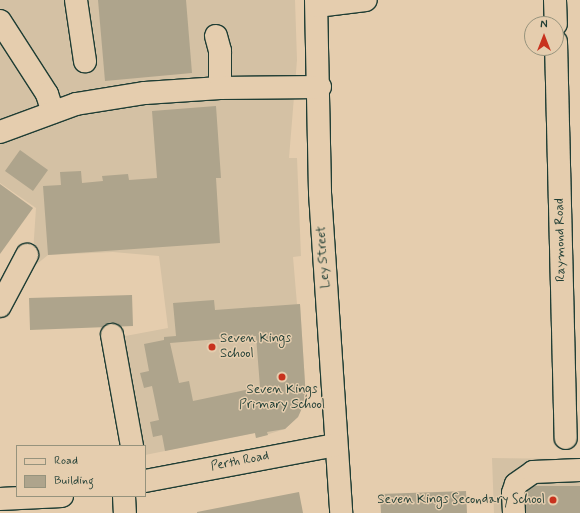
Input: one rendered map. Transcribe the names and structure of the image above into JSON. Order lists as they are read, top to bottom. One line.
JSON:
{"streets":{"street":["Raymond Road","Ley Street","Perth Road"]},"crossings":[["Ley Street","Perth Road"]],"places":["Seven Kings School","Seven Kings Primary School","Seven Kings Secondary School"],"legend":["Road","Building"],"north":"top"}
